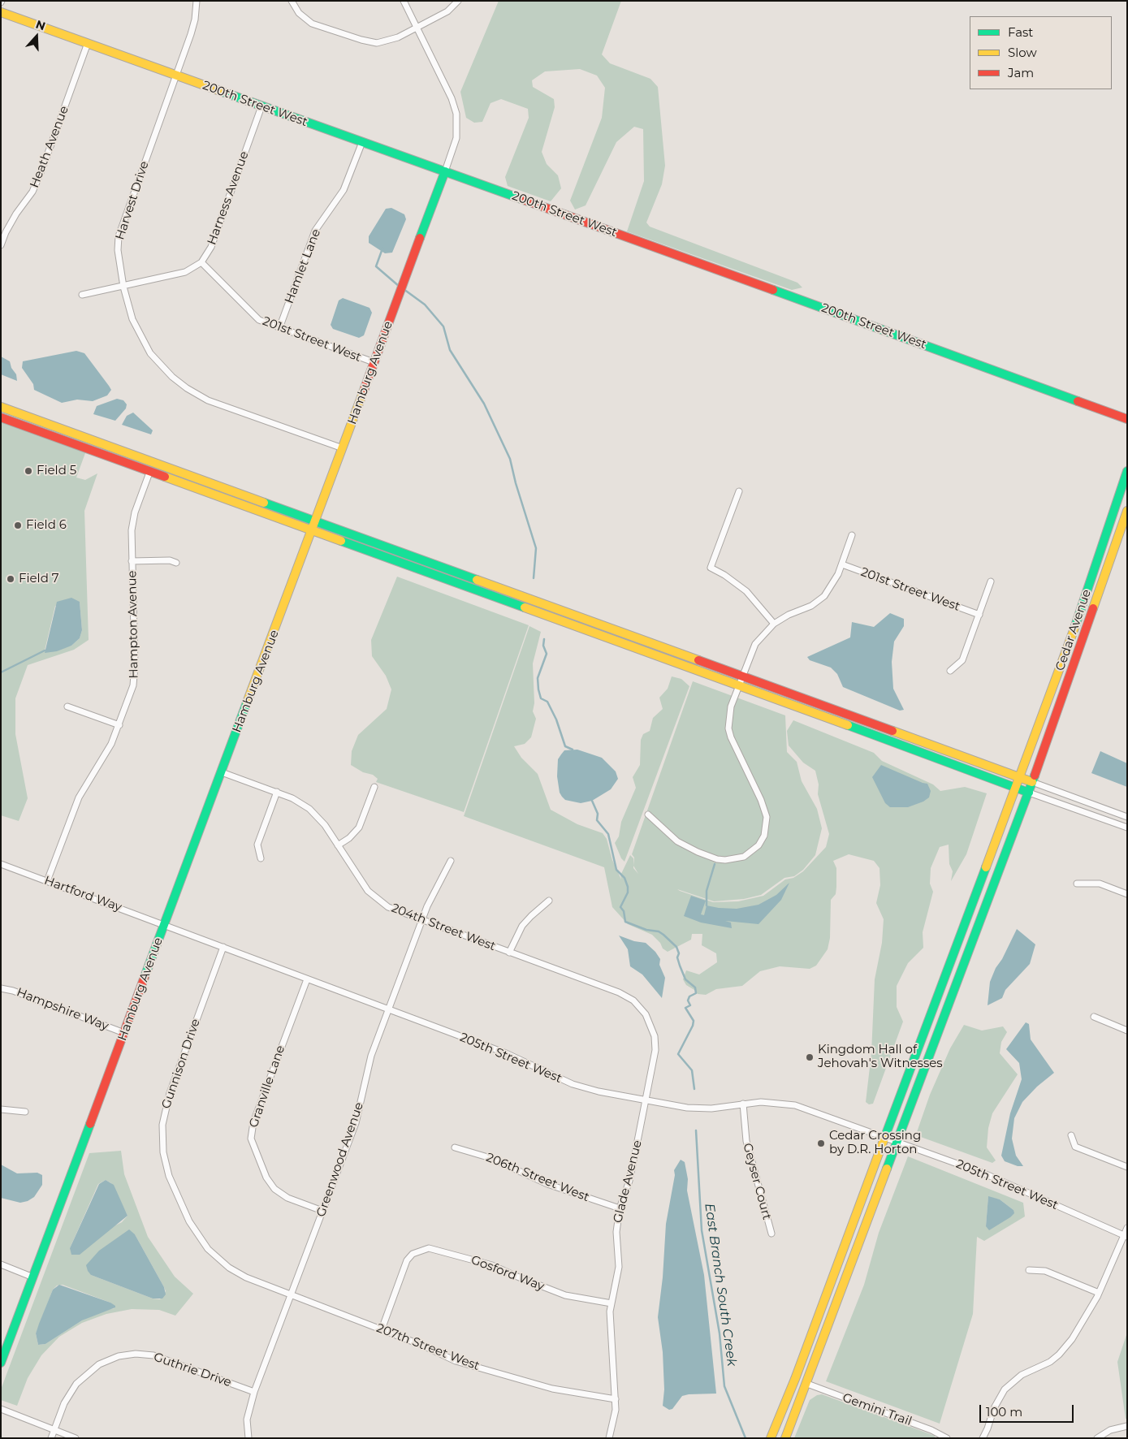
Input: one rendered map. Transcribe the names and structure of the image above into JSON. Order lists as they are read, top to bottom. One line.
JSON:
{"streets":{"main road":["200th Street West","Hamburg Avenue","Cedar Avenue"],"street":["Heath Avenue","Harness Avenue","Harvest Drive","Hamlet Lane","201st Street West","Hampton Avenue","Hartford Way","204th Street West","Hampshire Way","205th Street West","Gunnison Drive","Granville Lane","Greenwood Avenue","206th Street West","Glade Avenue","Geyser Court","Gosford Way","207th Street West","Guthrie Drive","Gemini Trail"]},"crossings":[["200th Street West","Heath Avenue"],["200th Street West","Harness Avenue"],["200th Street West","Harvest Drive"],["200th Street West","Hamlet Lane"],["200th Street West","Hamburg Avenue"],["Harness Avenue","Harvest Drive"],["Harness Avenue","201st Street West"],["Harvest Drive","Hamburg Avenue"],["Hamlet Lane","201st Street West"],["201st Street West","Hamburg Avenue"],["Hamburg Avenue","Hartford Way"],["Hamburg Avenue","204th Street West"],["Hamburg Avenue","Hampshire Way"],["Hamburg Avenue","205th Street West"],["Hampton Avenue","Hartford Way"],["Cedar Avenue","205th Street West"],["Cedar Avenue","Gemini Trail"],["Hartford Way","205th Street West"],["204th Street West","Greenwood Avenue"],["204th Street West","Glade Avenue"],["205th Street West","Gunnison Drive"],["205th Street West","Granville Lane"],["205th Street West","Greenwood Avenue"],["205th Street West","Glade Avenue"],["205th Street West","Geyser Court"],["Gunnison Drive","Greenwood Avenue"],["Gunnison Drive","207th Street West"],["Granville Lane","Greenwood Avenue"],["Greenwood Avenue","207th Street West"],["Greenwood Avenue","Guthrie Drive"],["206th Street West","Glade Avenue"],["Glade Avenue","Gosford Way"],["Glade Avenue","207th Street West"],["Gosford Way","207th Street West"]],"water":["East Branch South Creek"],"places":["Field 5","Field 6","Field 7","Kingdom Hall of Jehovah's Witnesses","Cedar Crossing by D.R. Horton"],"legend":["Fast","Slow","Jam"],"scale_bar":"100 m","north":"top"}
